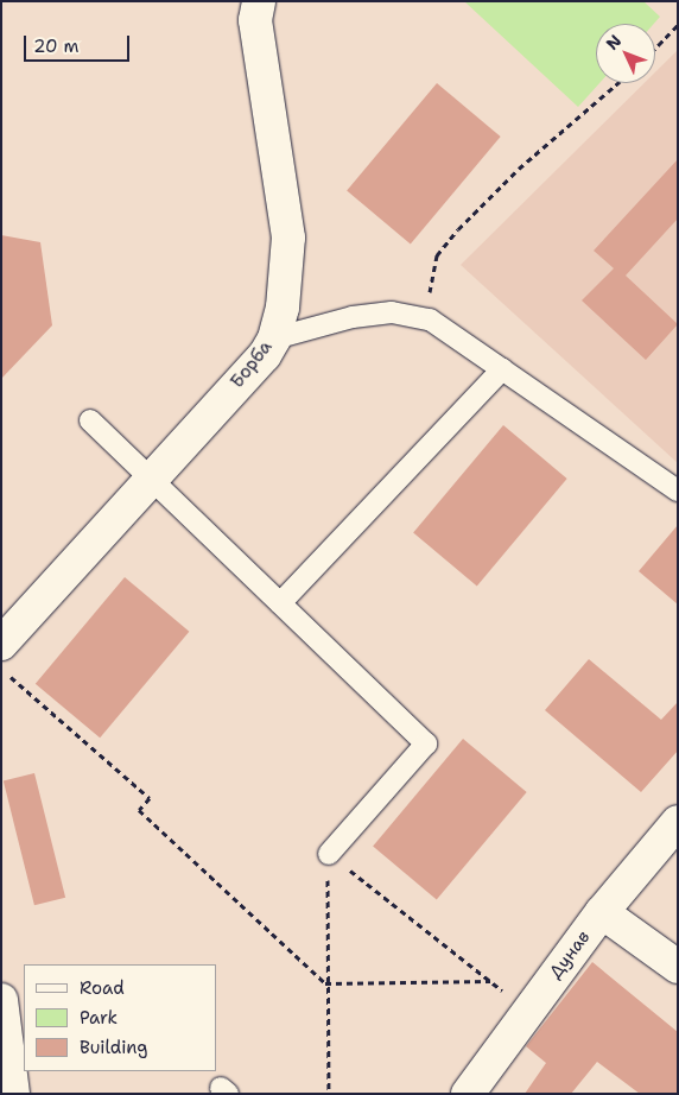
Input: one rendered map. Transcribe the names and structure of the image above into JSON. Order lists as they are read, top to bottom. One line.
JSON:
{"streets":{"street":["Борба","Дунав"]},"legend":["Road","Park","Building"],"scale_bar":"20 m","north":"top left"}
